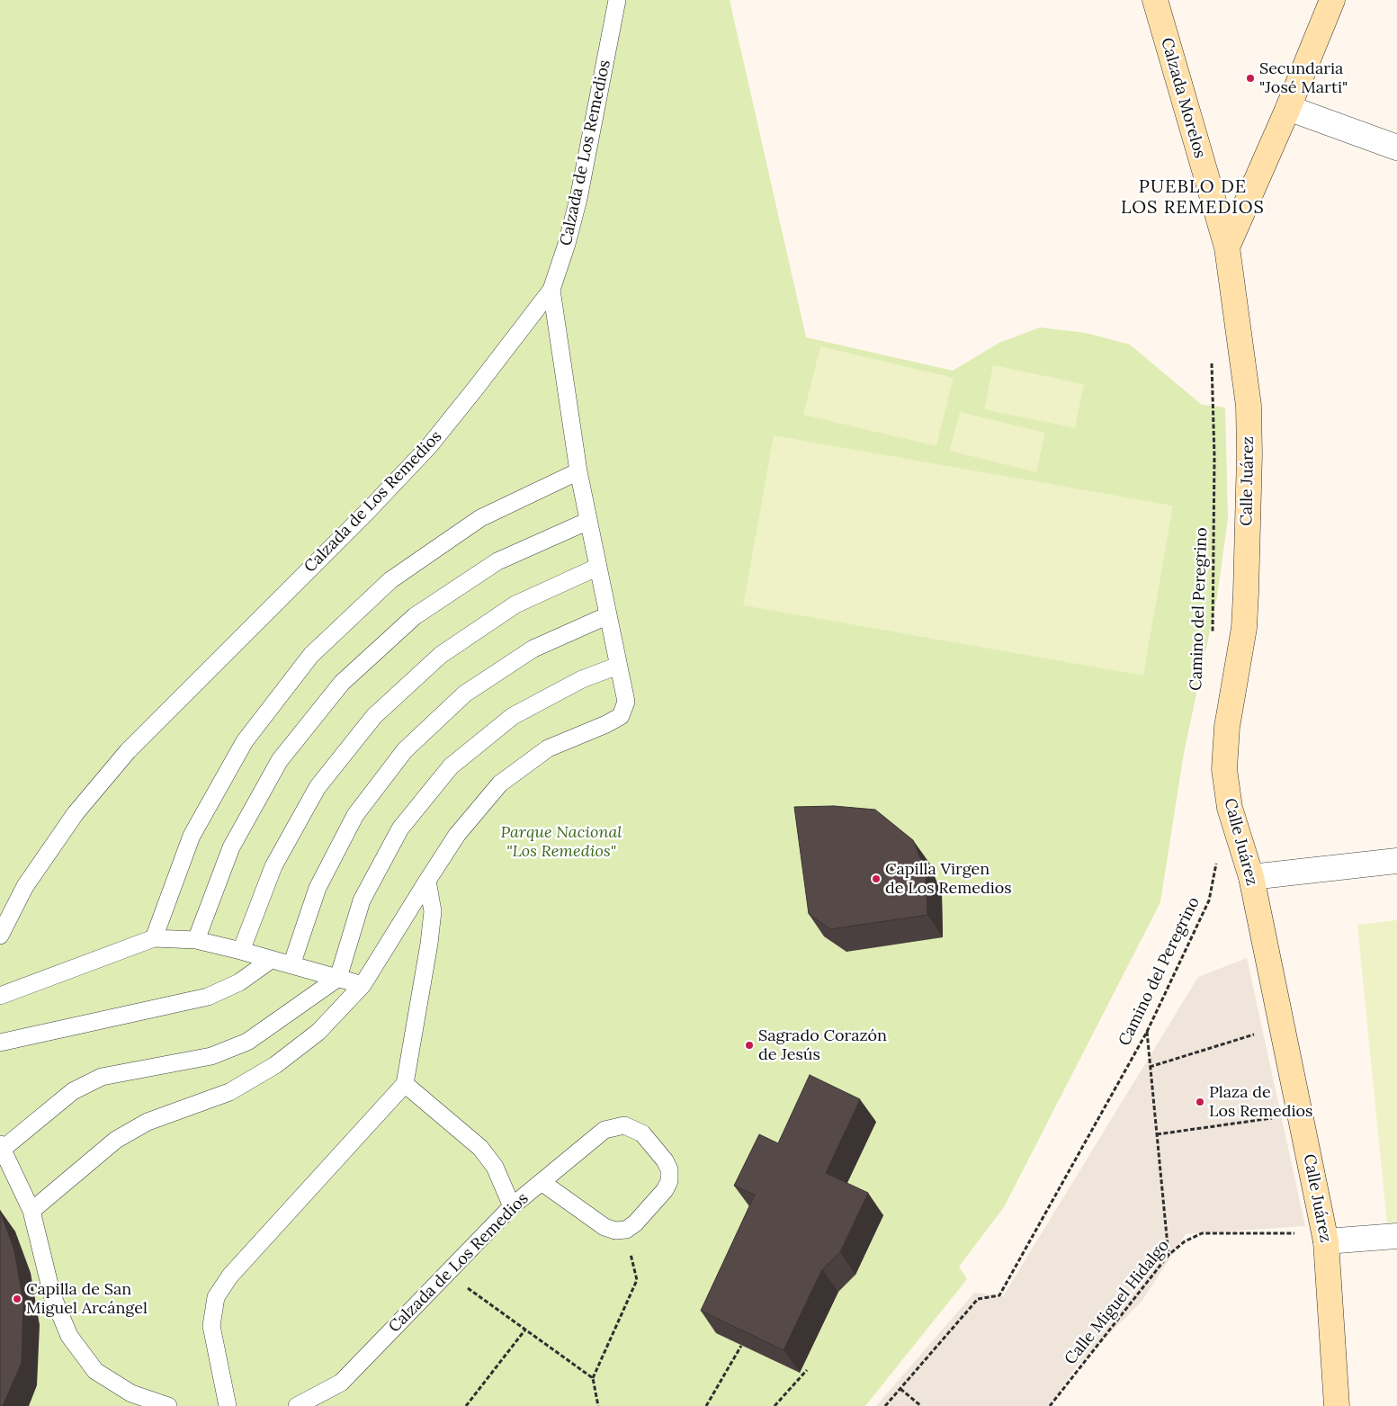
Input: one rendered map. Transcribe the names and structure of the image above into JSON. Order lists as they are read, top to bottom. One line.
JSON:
{"streets":{"main road":["Calzada Morelos","Calle Juárez"],"lane":["Calzada de Los Remedios"],"path":["Camino del Peregrino","Calle Miguel Hidalgo"]},"crossings":[["Calzada Morelos","Calle Juárez"],["Calle Juárez","Calle Miguel Hidalgo"]],"districts":["PUEBLO DE LOS REMEDIOS"],"parks":["Parque Nacional \"Los Remedios\""],"places":["Secundaria \"José Marti\"","Capilla Virgen de Los Remedios","Sagrado Corazón de Jesús","Plaza de Los Remedios","Capilla de San Miguel Arcángel"]}
